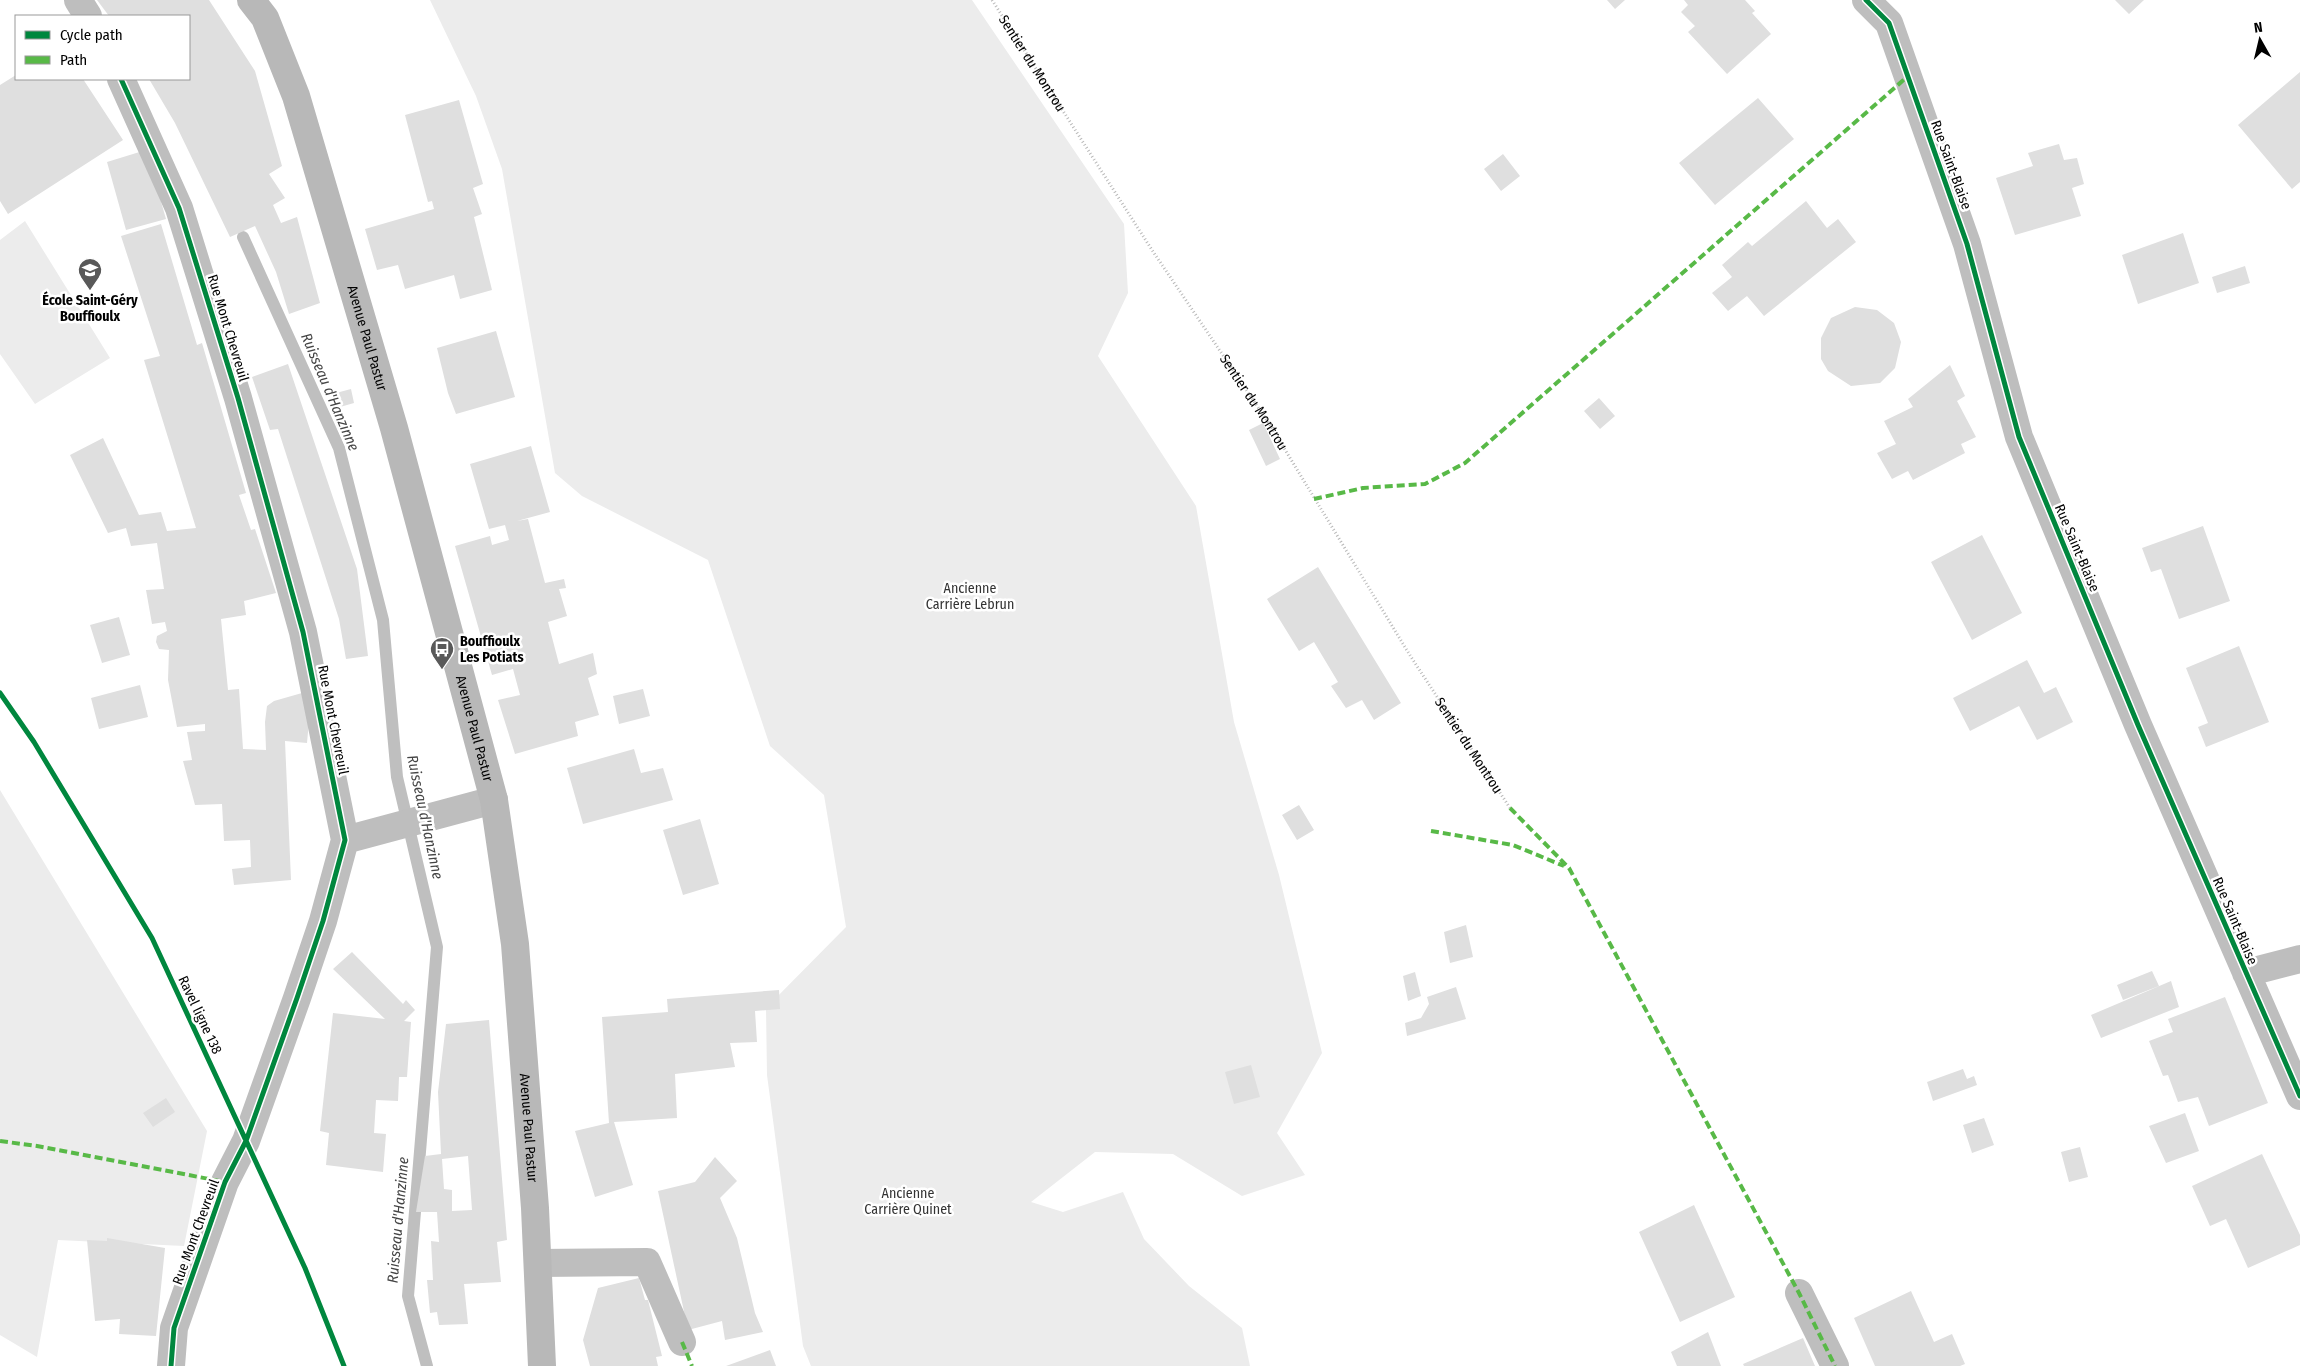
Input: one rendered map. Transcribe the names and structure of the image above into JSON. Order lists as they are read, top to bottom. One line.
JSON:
{"streets":{"main road":["Avenue Paul Pastur"],"street":["Rue Saint-Blaise","Rue Mont Chevreuil"],"path":["Sentier du Montrou"],"cycle path":["Ravel ligne 138"]},"water":["Ruisseau d'Hanzinne"],"parks":["Ancienne Carrière Lebrun","Ancienne Carrière Quinet"],"places":{"school or university":["École Saint-Géry Bouffioulx"],"bus stop":["Bouffioulx Les Potiats"]},"legend":["Cycle path","Path"],"north":"top"}
